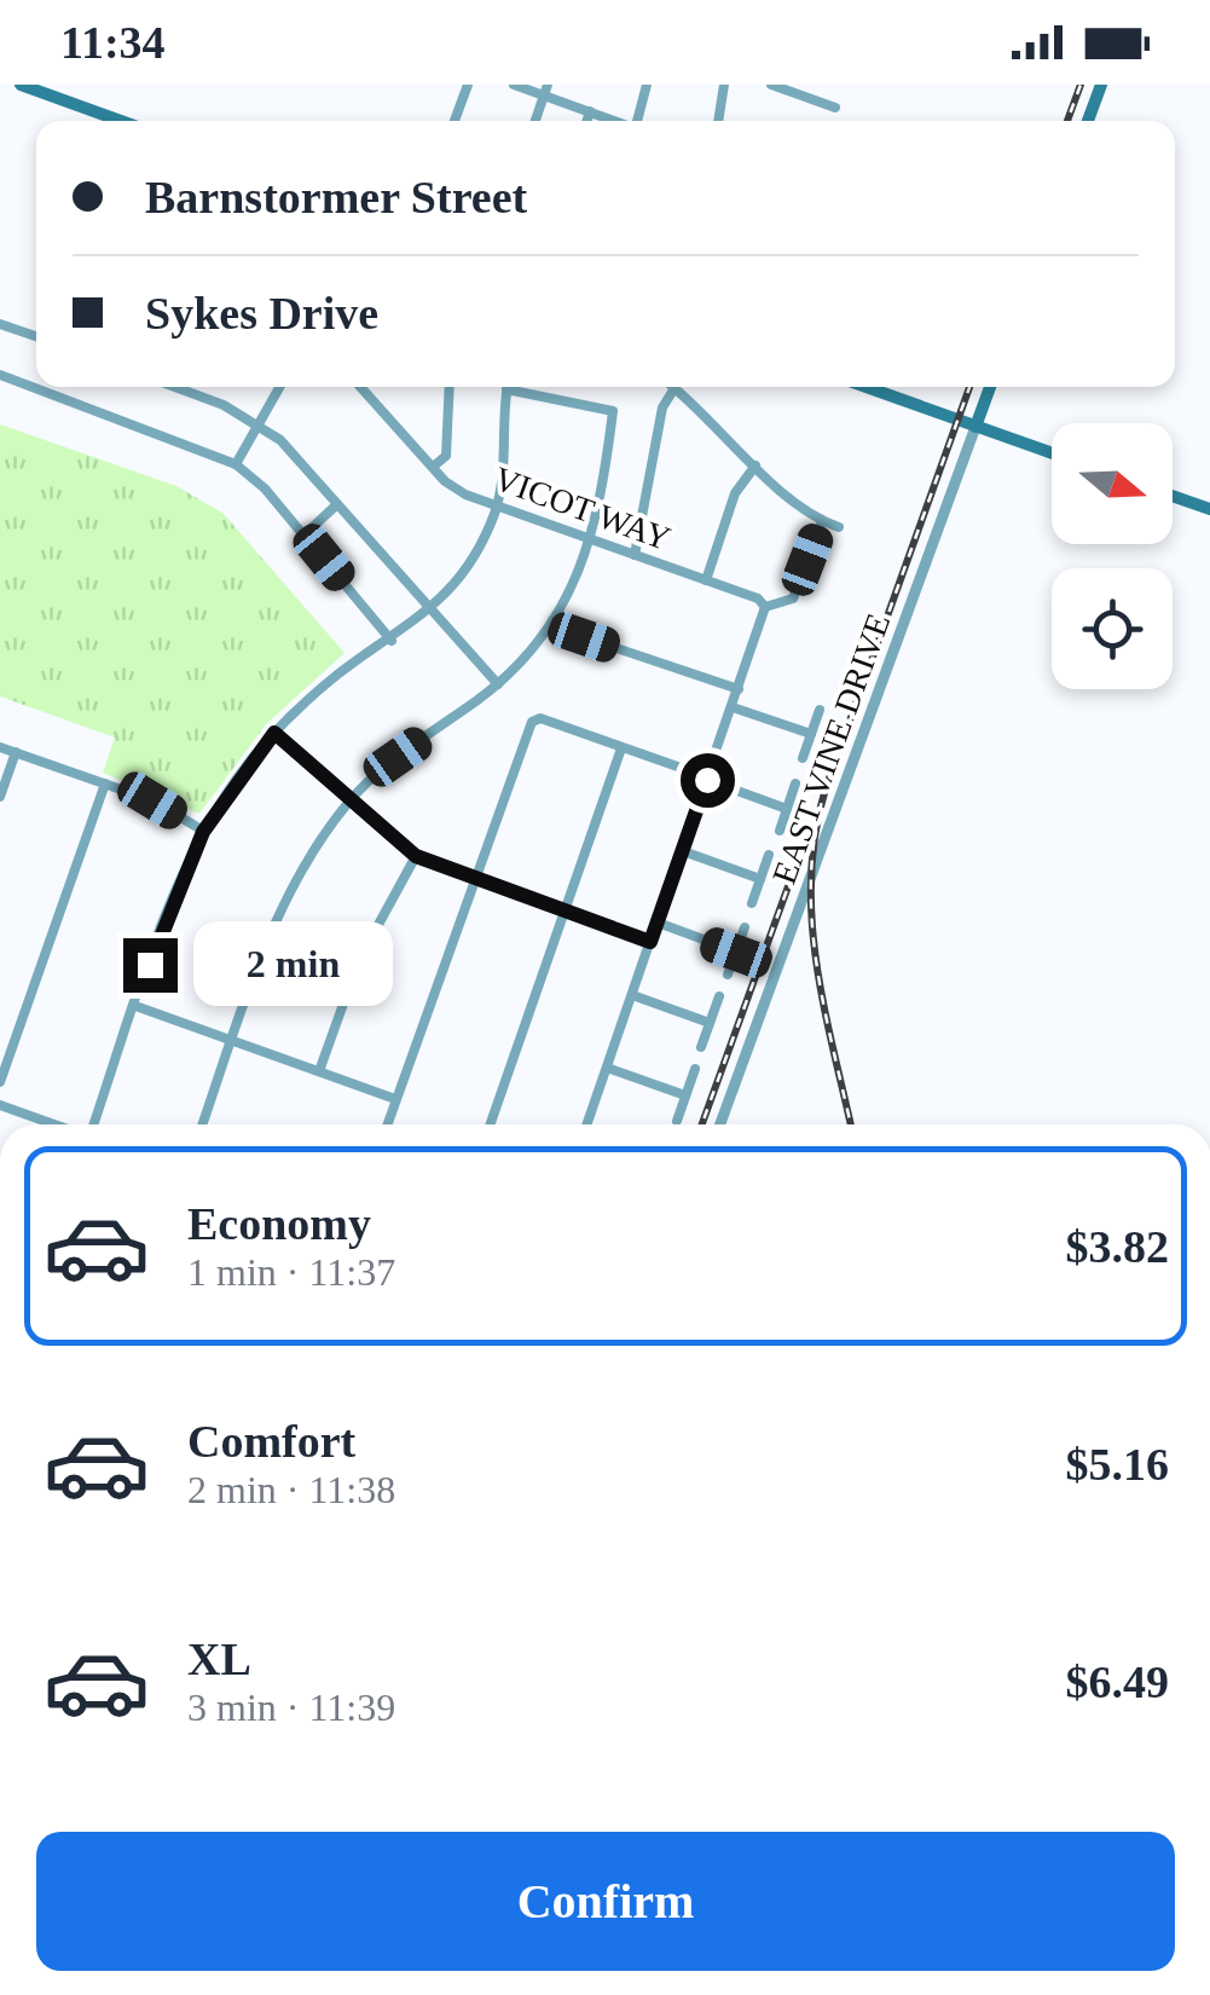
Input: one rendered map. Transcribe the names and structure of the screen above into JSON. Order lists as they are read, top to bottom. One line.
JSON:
{"streets":{"main road":["EAST VINE DRIVE"],"street":["VICOT WAY"]},"north":"right","page":{"status":"11:34","banner":["Barnstormer Street","Sykes Drive"],"bubble":"2 min","list":[{"name":"Economy","note":"1 min · 11:37","value":"$3.82"},{"name":"Comfort","note":"2 min · 11:38","value":"$5.16"},{"name":"XL","note":"3 min · 11:39","value":"$6.49"}],"buttons":"Confirm"}}
